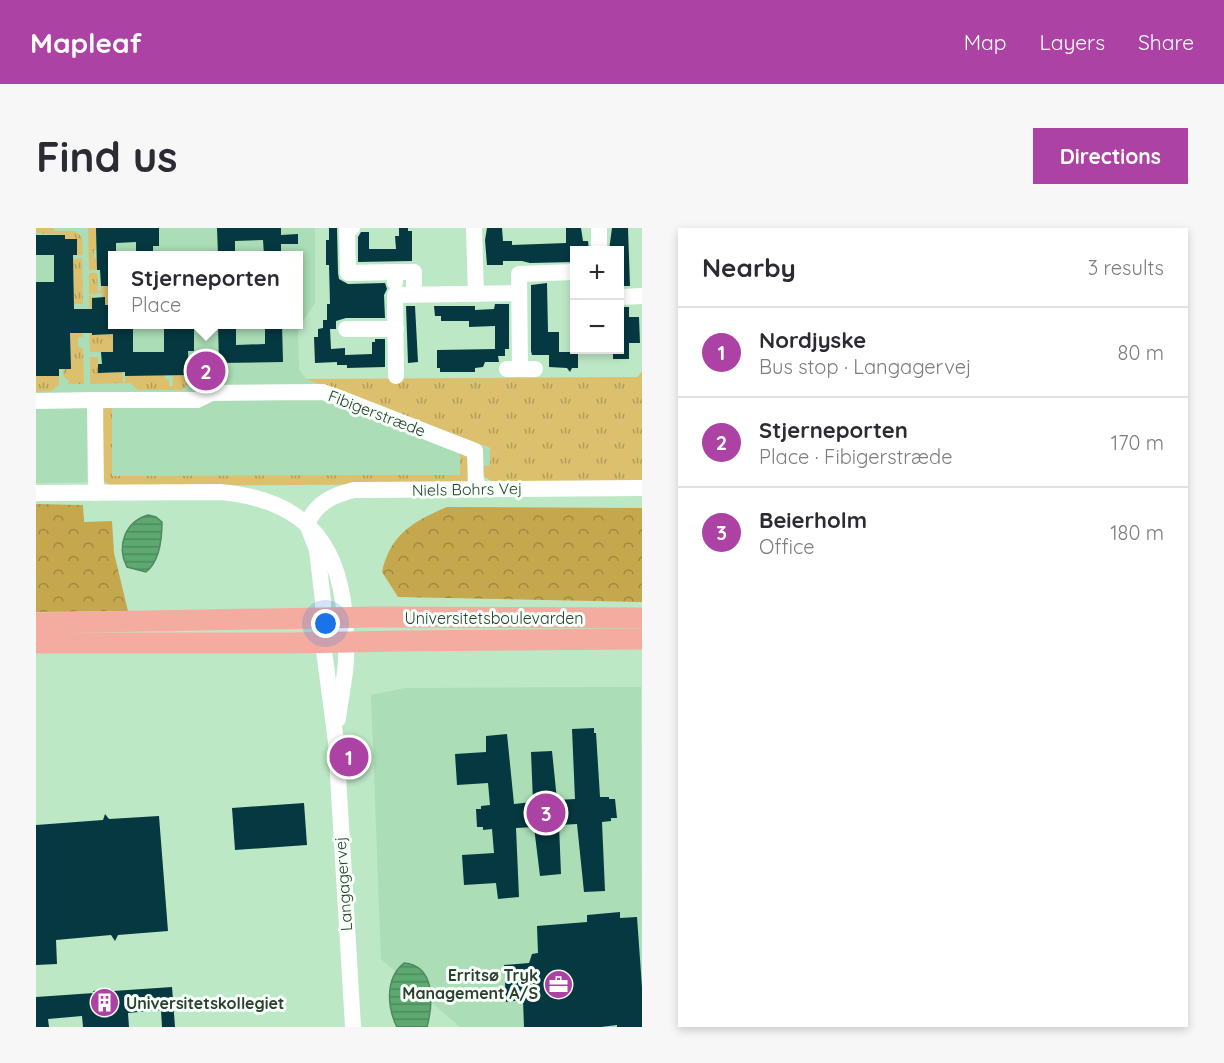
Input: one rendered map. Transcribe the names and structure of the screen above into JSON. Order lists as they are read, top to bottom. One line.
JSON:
{"streets":{"main road":["Universitetsboulevarden"],"street":["Fibigerstræde","Niels Bohrs Vej","Langagervej"]},"crossings":[["Fibigerstræde","Niels Bohrs Vej"],["Universitetsboulevarden","Langagervej"]],"places":{"office":["Erritsø Tryk Management A/S"],"building":["Universitetskollegiet"]},"page":{"header":"Mapleaf","nav":["Map","Layers","Share"],"buttons":"Directions","title":"Find us","heading":["Nearby","3 results"],"map_buttons":["+","−"],"popup":["Stjerneporten","Place"],"list":[{"mark":"1","name":"Nordjyske","note":"Bus stop · Langagervej","value":"80 m"},{"mark":"2","name":"Stjerneporten","note":"Place · Fibigerstræde","value":"170 m"},{"mark":"3","name":"Beierholm","note":"Office","value":"180 m"}],"pins":["2","1","3"]}}
